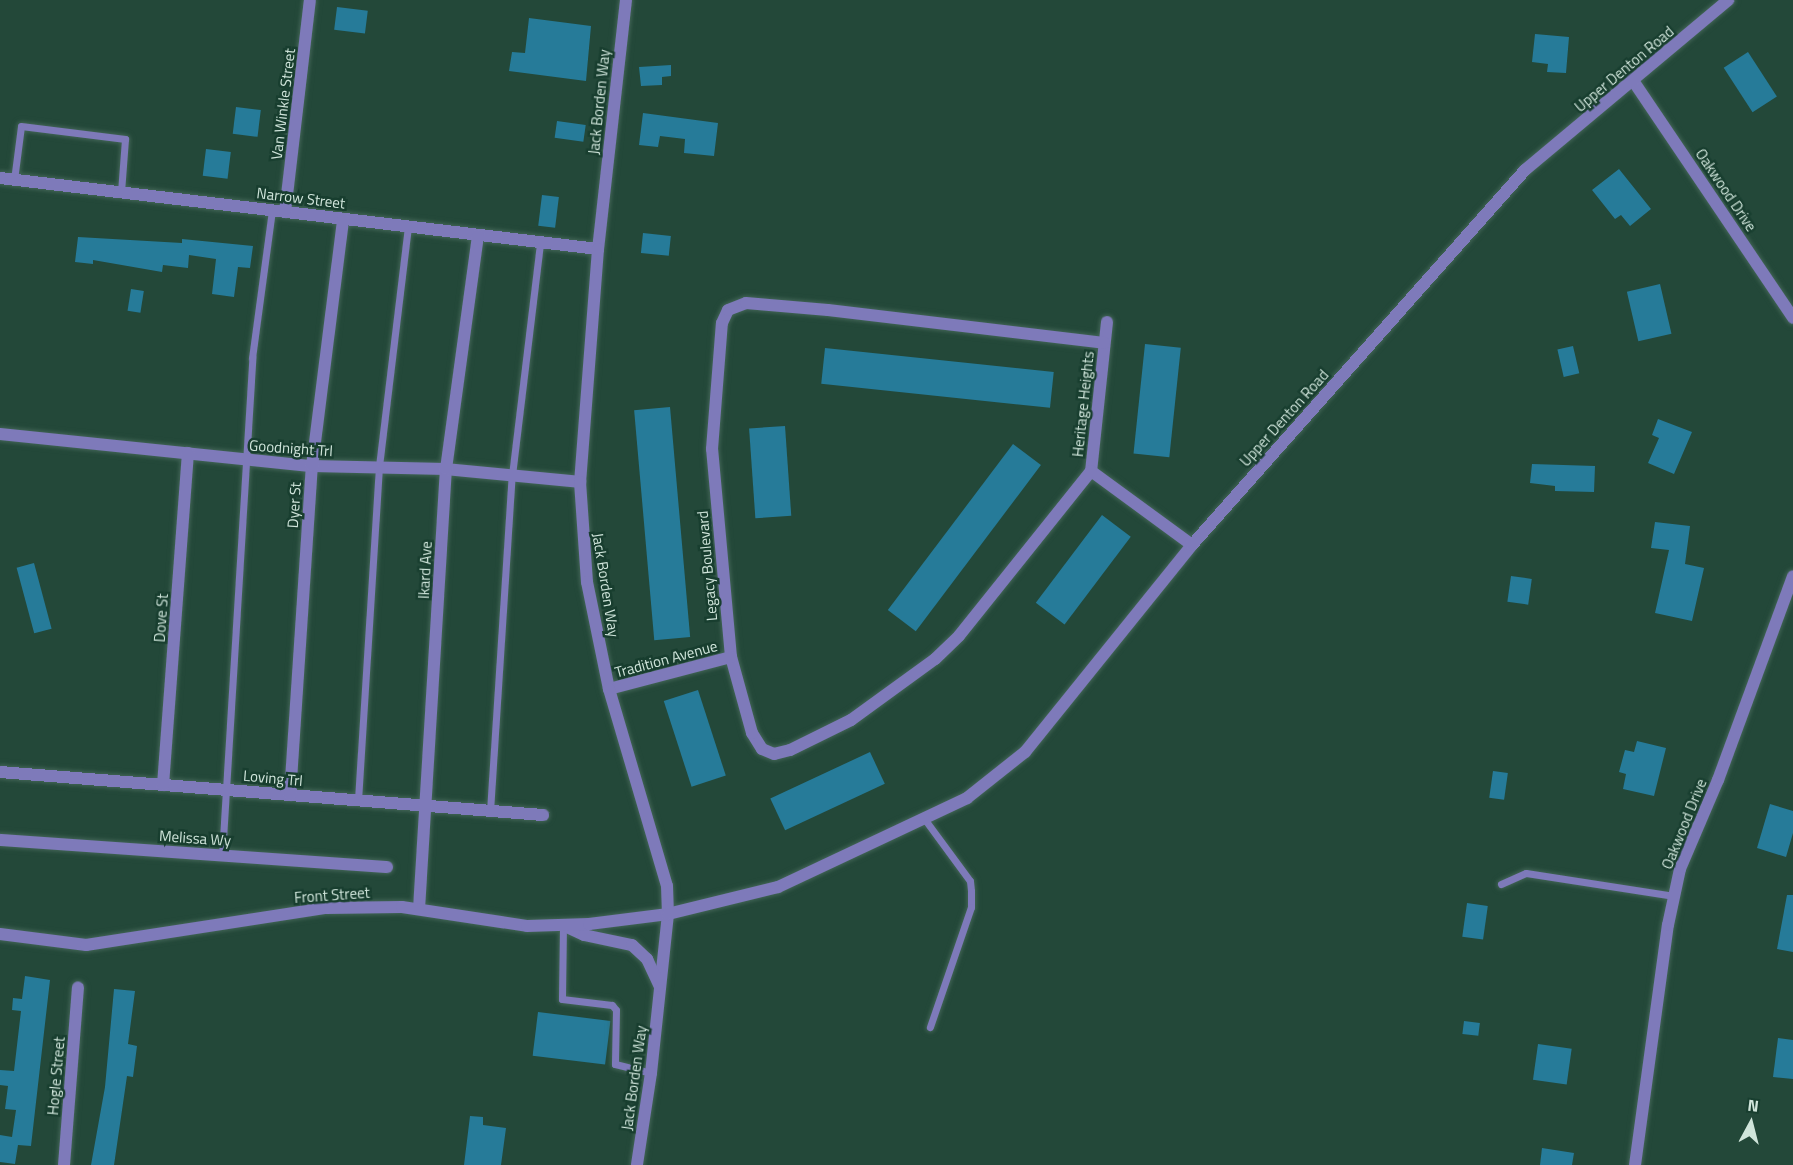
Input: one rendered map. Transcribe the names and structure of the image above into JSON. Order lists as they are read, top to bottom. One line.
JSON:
{"streets":{"street":["Upper Denton Road","Jack Borden Way","Van Winkle Street","Oakwood Drive","Narrow Street","Heritage Heights","Goodnight Trl","Dyer St","Legacy Boulevard","Ikard Ave","Dove St","Tradition Avenue","Loving Trl","Melissa Wy","Front Street","Hogle Street"]},"crossings":[["Upper Denton Road","Jack Borden Way"],["Upper Denton Road","Oakwood Drive"],["Upper Denton Road","Heritage Heights"],["Upper Denton Road","Front Street"],["Jack Borden Way","Narrow Street"],["Jack Borden Way","Goodnight Trl"],["Jack Borden Way","Tradition Avenue"],["Jack Borden Way","Front Street"],["Van Winkle Street","Narrow Street"],["Narrow Street","Dyer St"],["Narrow Street","Ikard Ave"],["Heritage Heights","Legacy Boulevard"],["Goodnight Trl","Dyer St"],["Goodnight Trl","Ikard Ave"],["Goodnight Trl","Dove St"],["Dyer St","Loving Trl"],["Legacy Boulevard","Tradition Avenue"],["Ikard Ave","Loving Trl"],["Ikard Ave","Front Street"],["Dove St","Loving Trl"]],"north":"top"}
